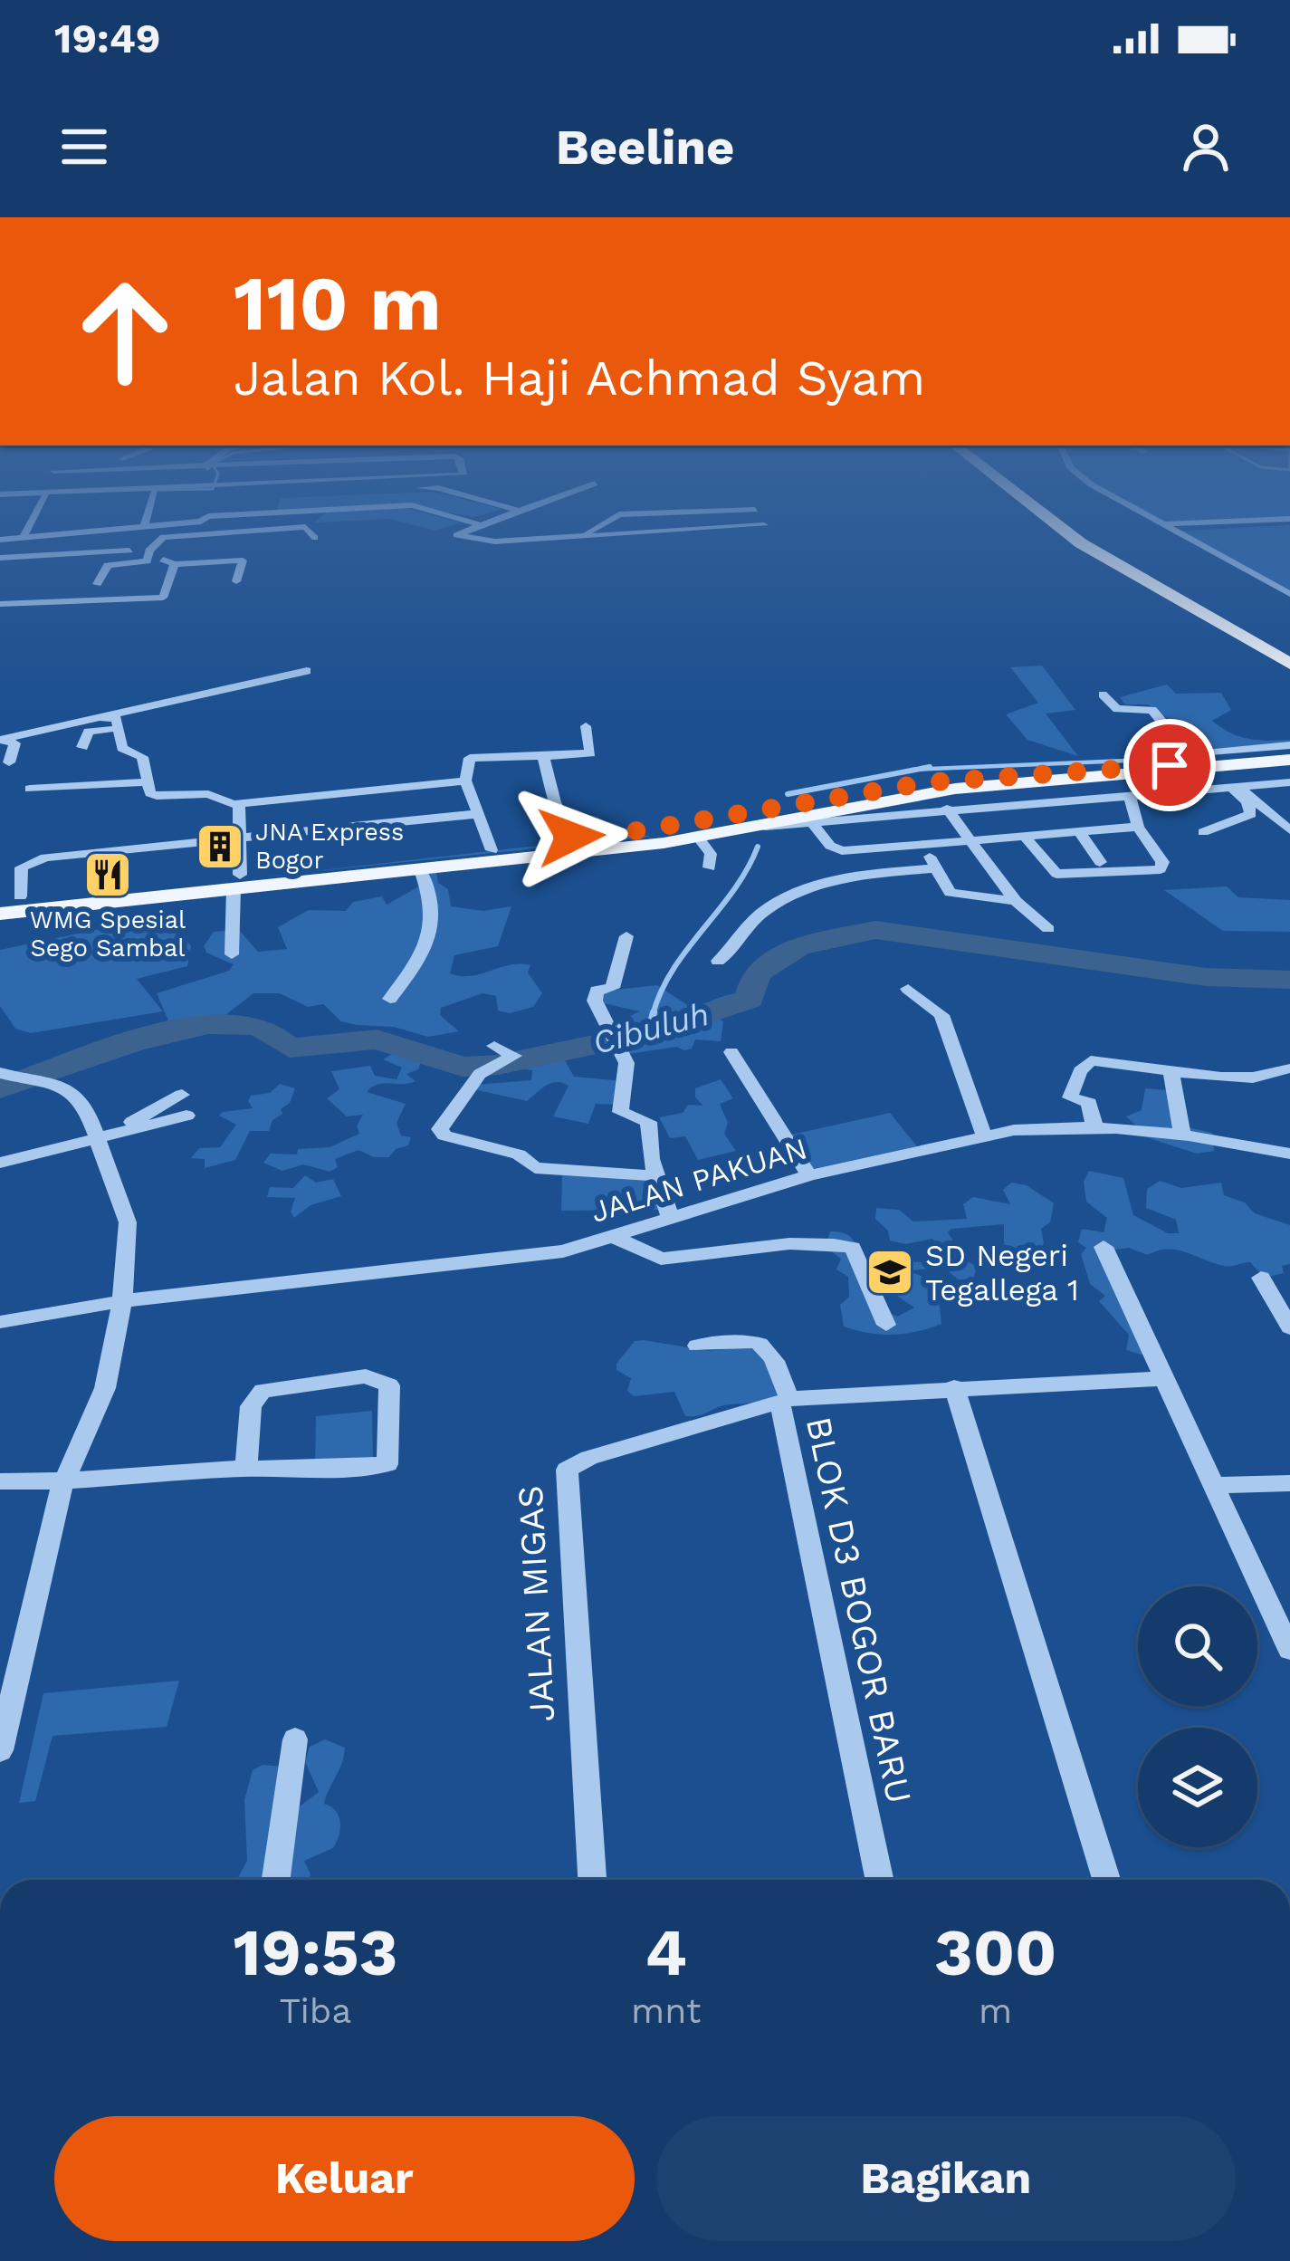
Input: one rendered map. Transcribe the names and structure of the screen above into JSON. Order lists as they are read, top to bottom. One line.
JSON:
{"streets":{"street":["JALAN PAKUAN","JALAN MIGAS","BLOK D3 BOGOR BARU"]},"crossings":[["JALAN MIGAS","BLOK D3 BOGOR BARU"]],"water":["Cibuluh"],"places":{"building":["JNA Express Bogor"],"restaurant":["WMG Spesial Sego Sambal"],"school or university":["SD Negeri Tegallega 1"]},"page":{"status":"19:49","header":"Beeline","turn":["110 m","Jalan Kol. Haji Achmad Syam"],"eta":["19:53","Tiba","4","mnt","300","m"],"buttons":["Keluar","Bagikan"]}}
